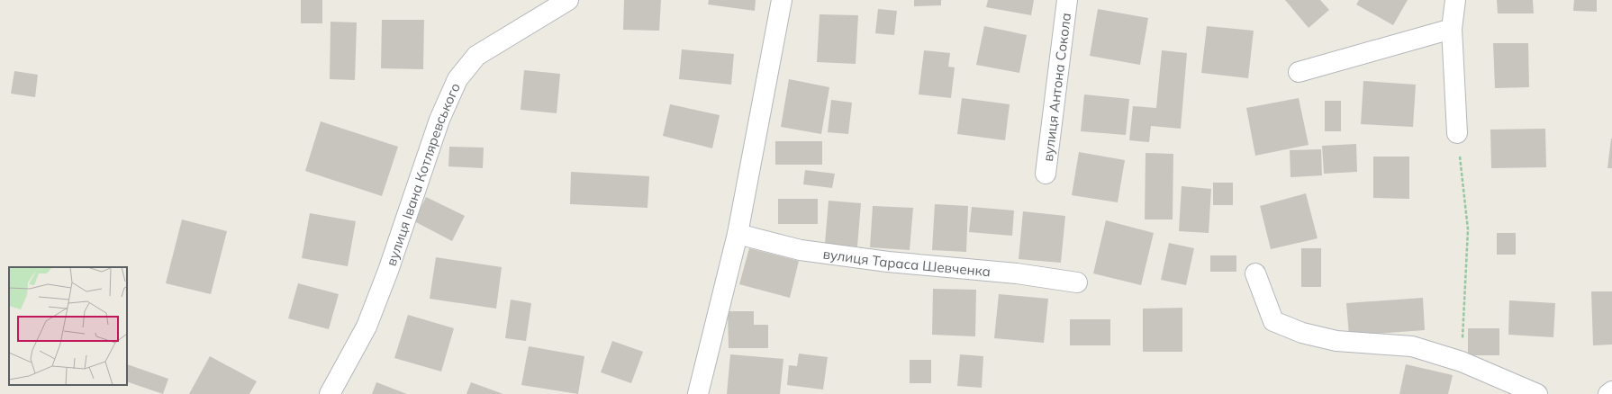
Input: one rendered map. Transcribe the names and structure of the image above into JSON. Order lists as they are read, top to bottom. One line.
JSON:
{"streets":{"street":["вулиця Антона Сокола","вулиця Івана Котляревського","вулиця Тараса Шевченка"]}}
